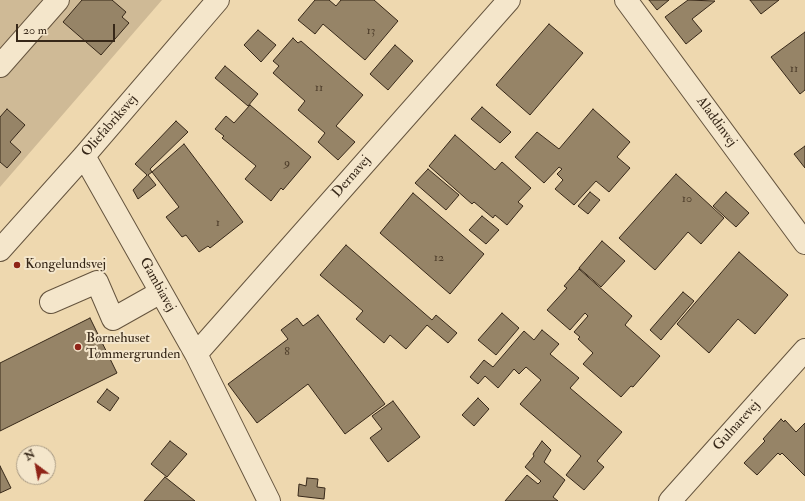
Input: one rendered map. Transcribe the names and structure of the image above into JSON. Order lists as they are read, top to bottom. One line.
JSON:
{"streets":{"street":["Aladdinvej","Oliefabriksvej","Dernavej","Gambiavej","Gulnarevej"]},"crossings":[["Oliefabriksvej","Gambiavej"],["Dernavej","Gambiavej"]],"places":["Kongelundsvej","Børnehuset Tømmergrunden"],"house_numbers":["13","11","11","9","10","1","12","8"],"scale_bar":"20 m","north":"top left"}
